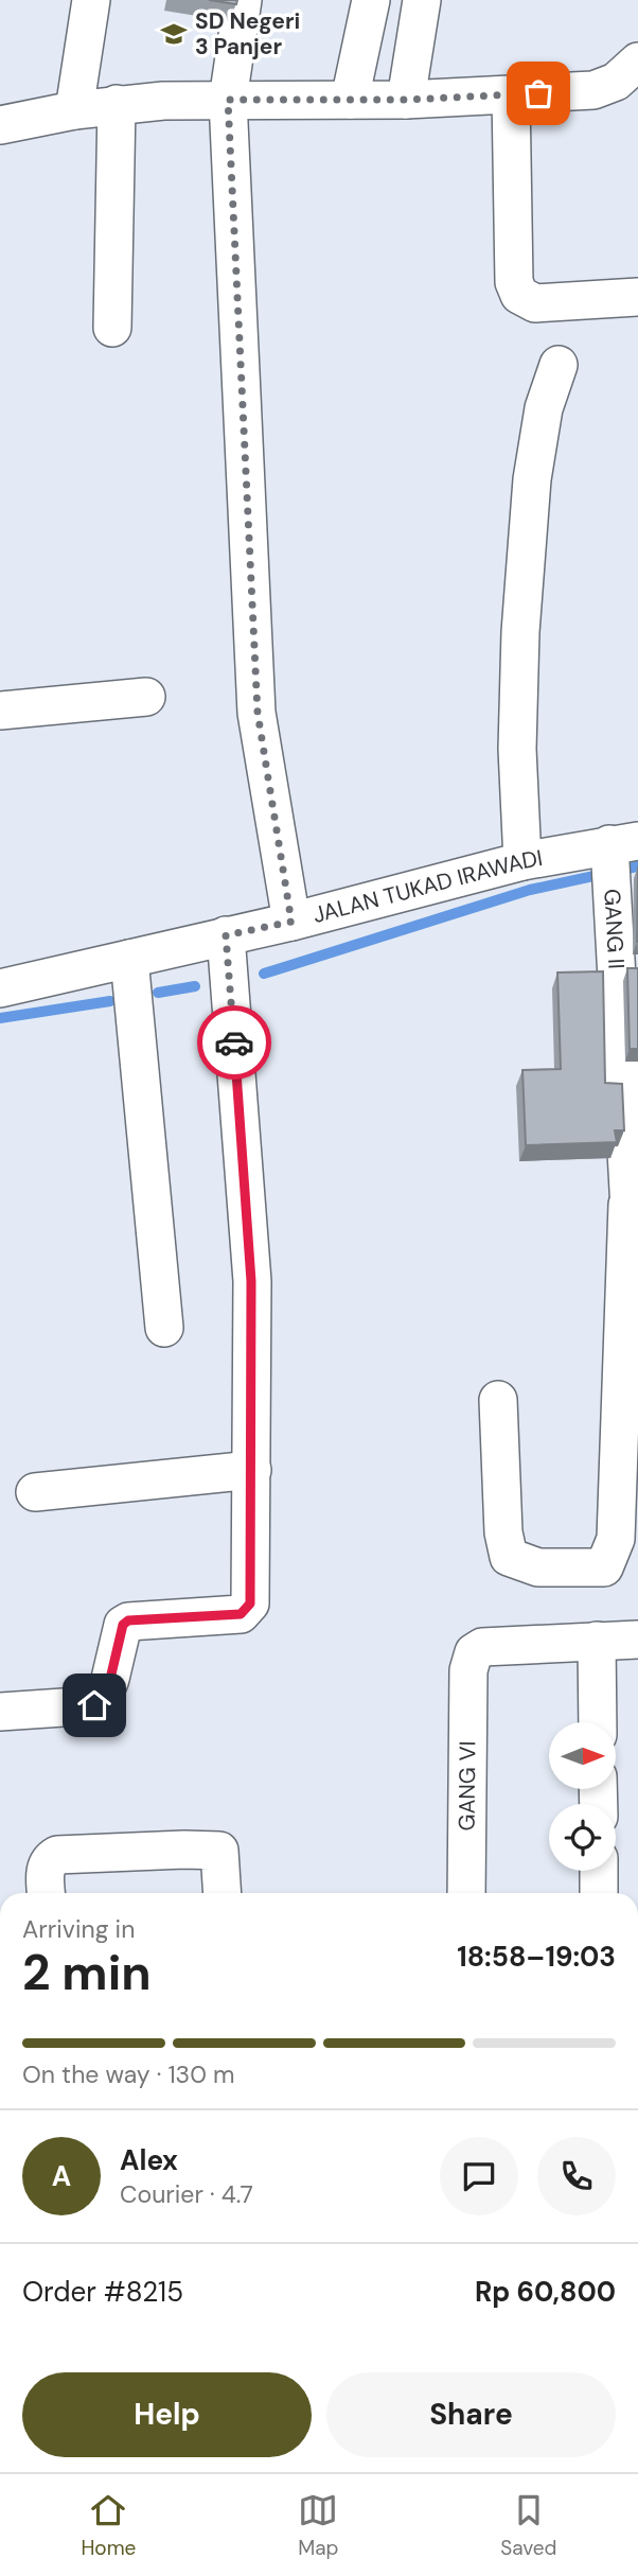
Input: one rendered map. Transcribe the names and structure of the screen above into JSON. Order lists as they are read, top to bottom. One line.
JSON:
{"streets":{"street":["JALAN TUKAD IRAWADI","GANG II","GANG VI"]},"crossings":[["JALAN TUKAD IRAWADI","GANG II"]],"places":{"school or university":["SD Negeri 3 Panjer"]},"north":"right","page":{"heading":["2 min","Arriving in","18:58–19:03"],"panel":["Alex","Courier · 4.7","Order #8215","Rp 60,800"],"bar":"On the way · 130 m","round":"A","buttons":["Help","Share"],"tabs":["Home","Map","Saved"]}}
